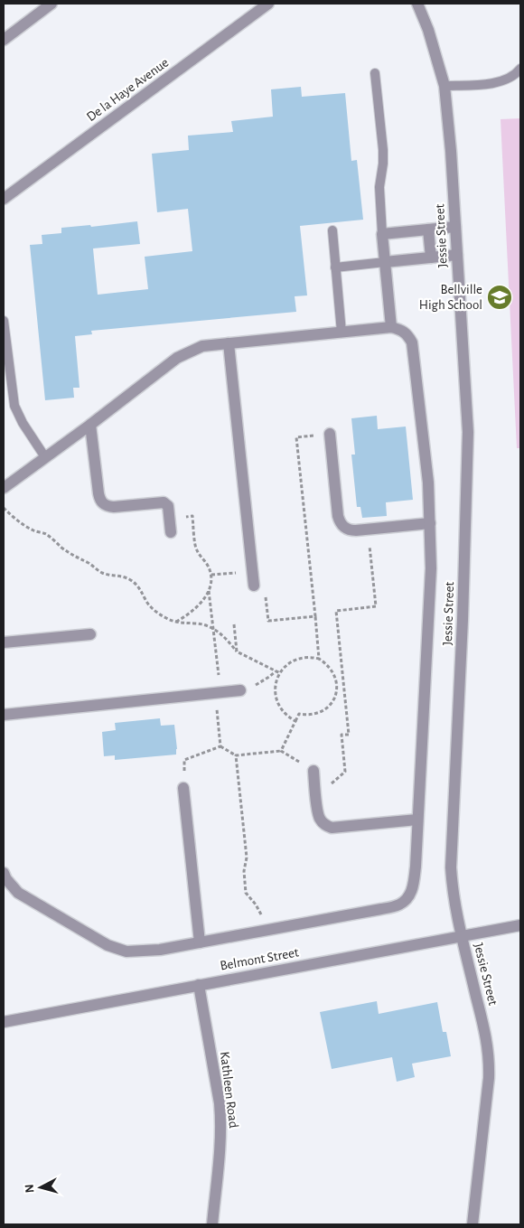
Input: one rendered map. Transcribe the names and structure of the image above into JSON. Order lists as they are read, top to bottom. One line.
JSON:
{"streets":{"street":["De la Haye Avenue","Jessie Street","Belmont Street","Kathleen Road"]},"crossings":[["Jessie Street","Belmont Street"],["Belmont Street","Kathleen Road"]],"places":{"school or university":["Bellville High School"]},"north":"left"}
